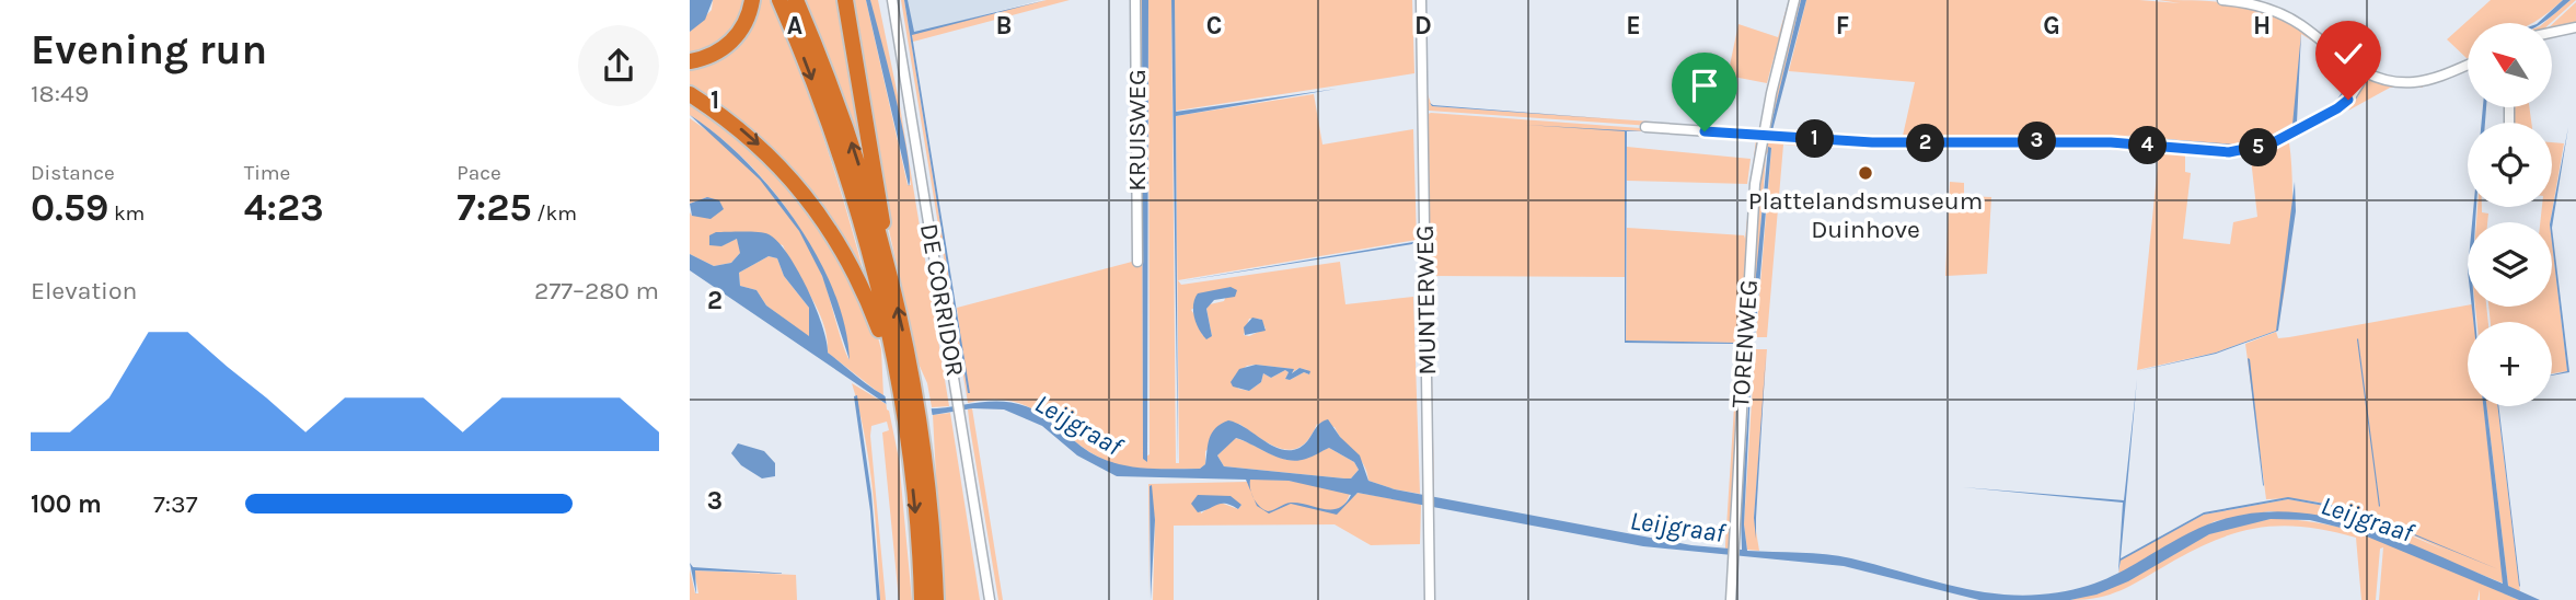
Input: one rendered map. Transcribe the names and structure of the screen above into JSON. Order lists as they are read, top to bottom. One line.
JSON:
{"streets":{"street":["KRUISWEG","DE CORRIDOR","MUNTERWEG","TORENWEG"]},"water":["Leijgraaf"],"places":["Plattelandsmuseum Duinhove"],"north":"top left","page":{"heading":["Evening run","18:49"],"map_buttons":"+","pins":["1","3","2","4","5"],"stats":[["Distance","0.59 km"],["Time","4:23"],["Pace","7:25 /km"]],"chart":["Elevation","277–280 m"],"list":[{"name":"100 m","note":"7:37"}]},"grid":{"columns":["A","B","C","D","E","F","G","H"],"rows":["1","2","3"]}}
